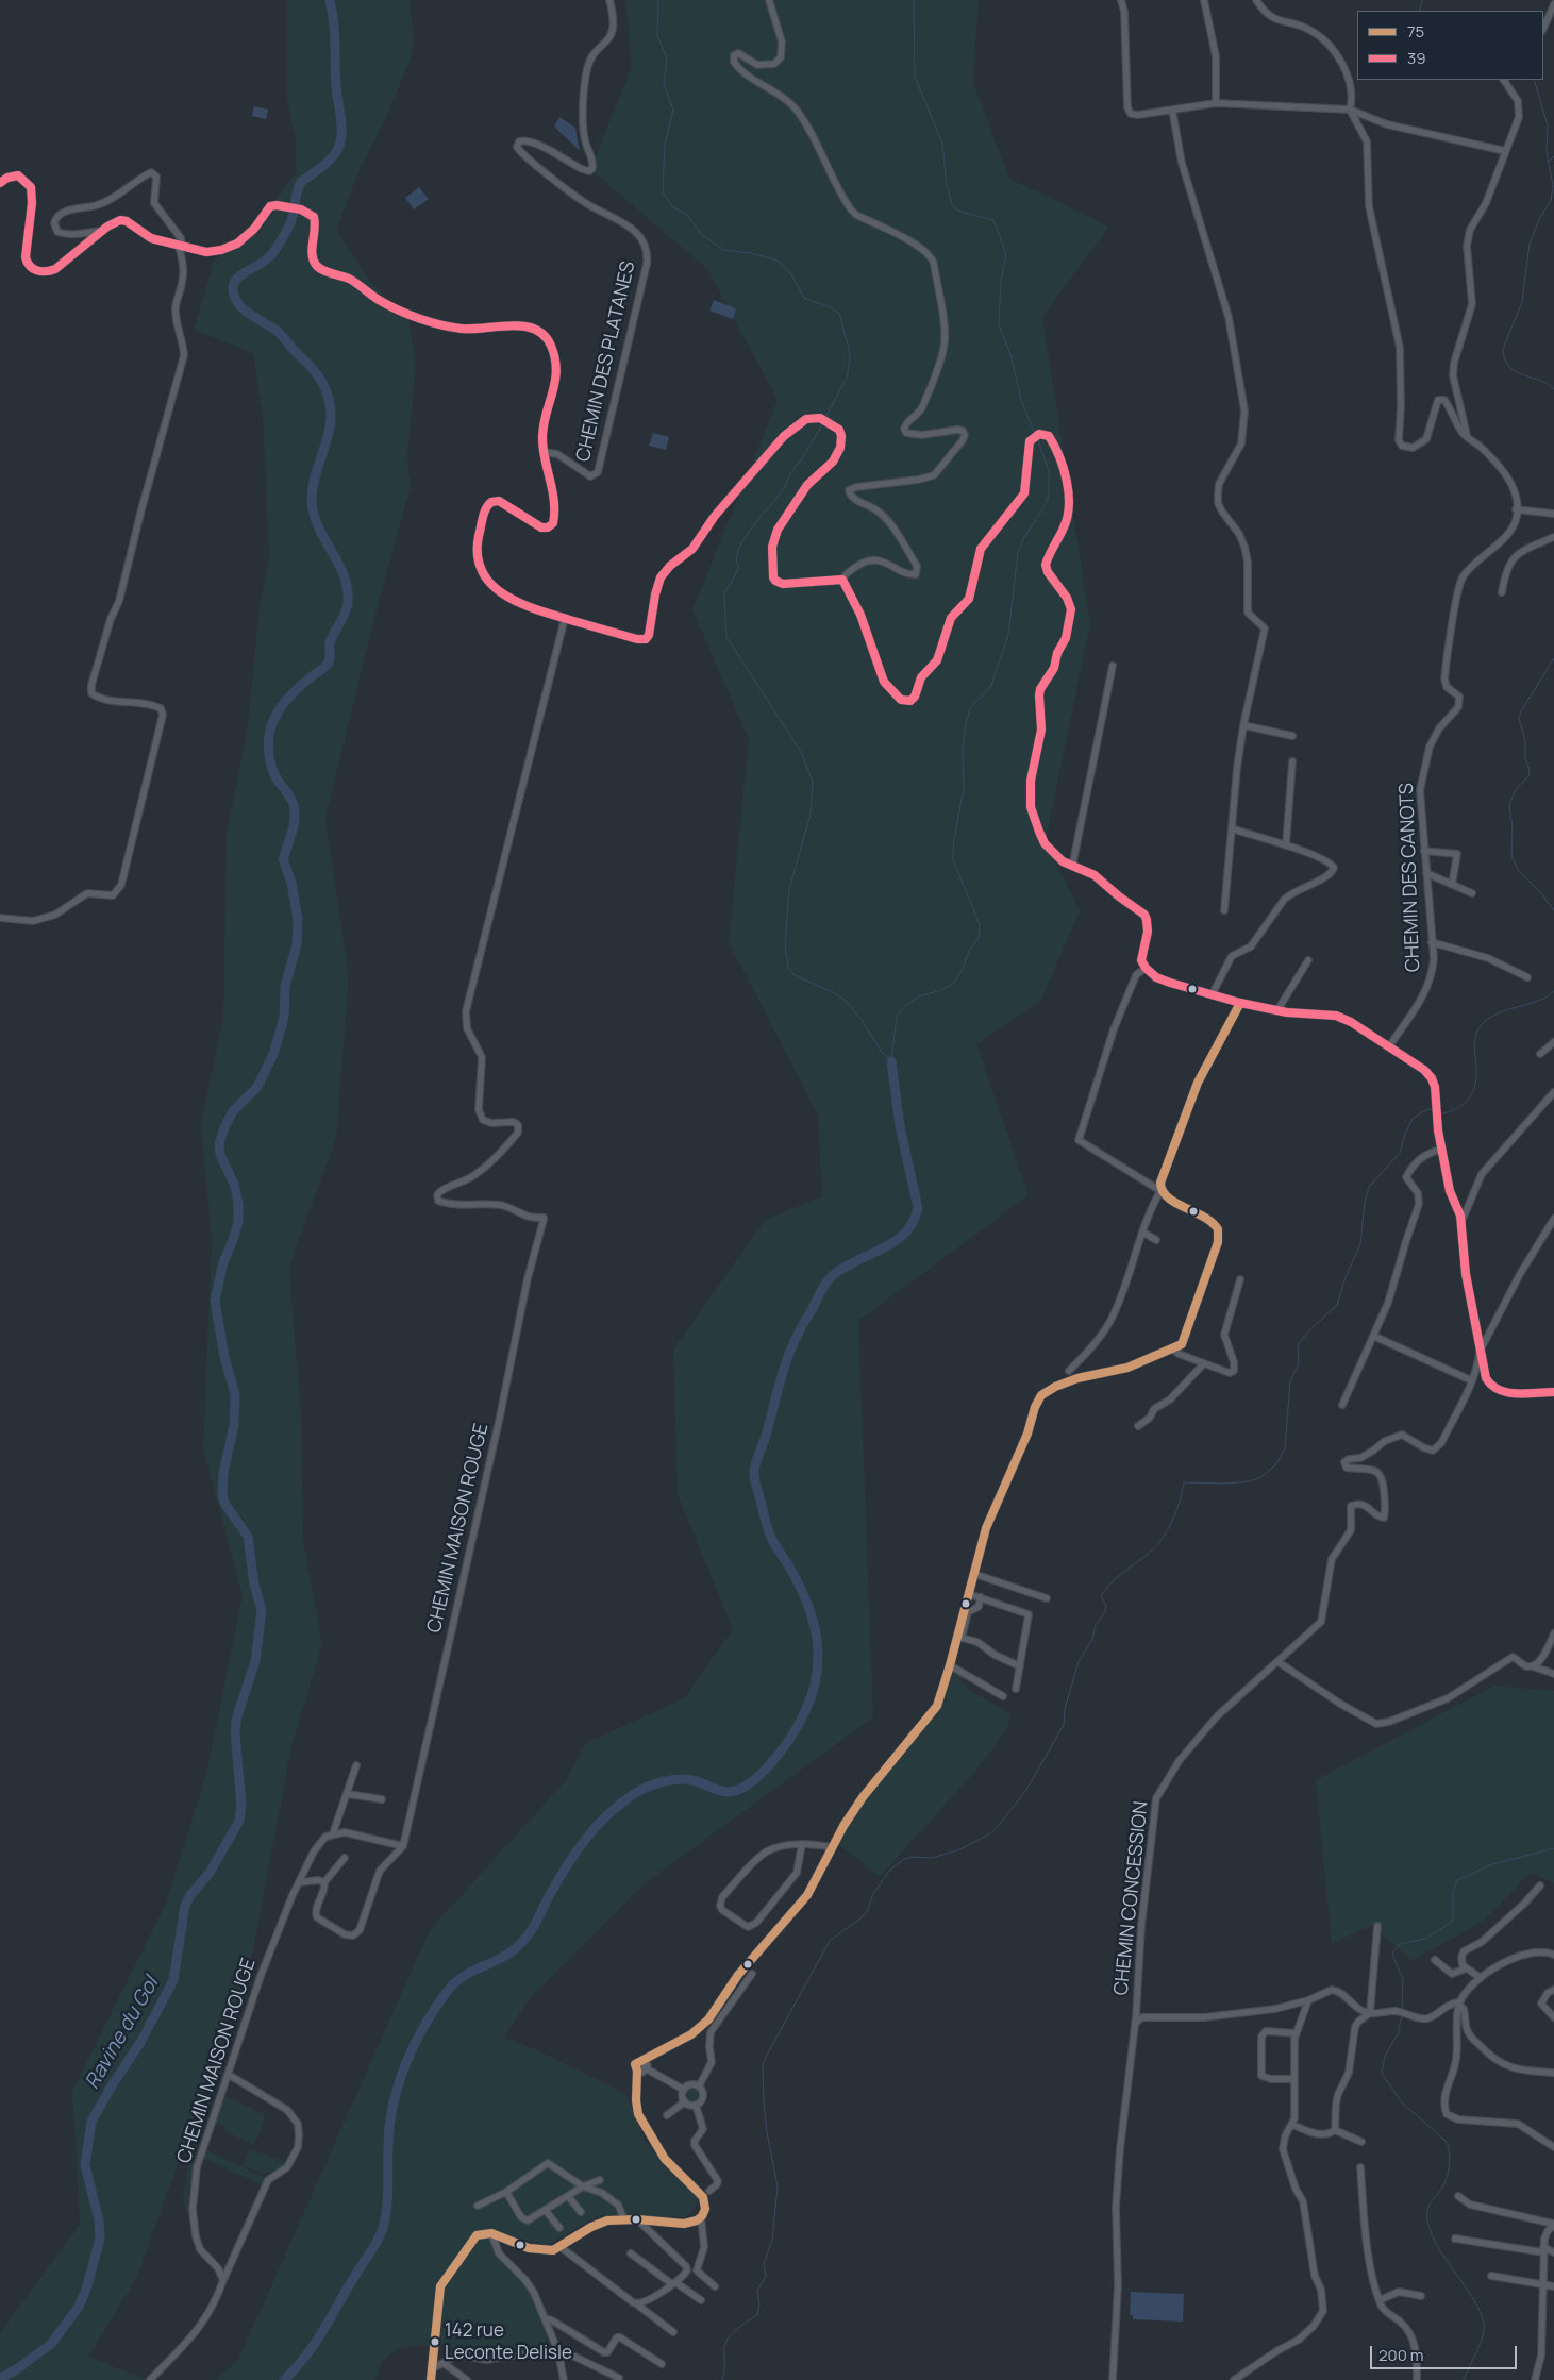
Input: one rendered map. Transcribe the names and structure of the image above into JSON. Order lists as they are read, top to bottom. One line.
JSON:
{"streets":{"street":["CHEMIN DES PLATANES","CHEMIN DES CANOTS","CHEMIN MAISON ROUGE","CHEMIN CONCESSION"]},"water":["Ravine du Gol"],"places":["142 rue Leconte Delisle"],"lines":["transit line 39","transit line 75"],"legend":["75","39"],"scale_bar":"200 m"}
